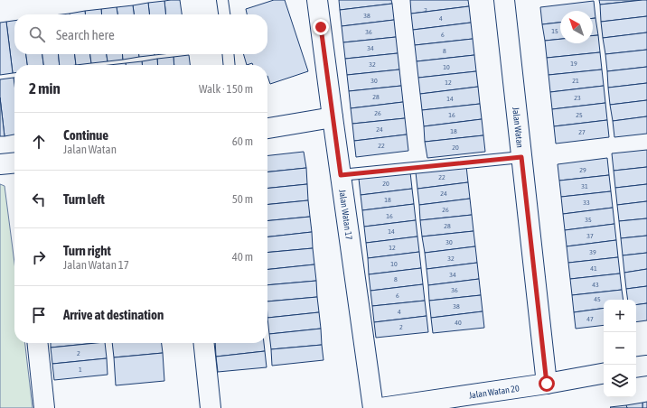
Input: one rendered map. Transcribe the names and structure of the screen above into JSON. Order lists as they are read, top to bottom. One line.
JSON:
{"streets":{"street":["Jalan Watan","Jalan Watan 17","Jalan Watan 20"]},"crossings":[["Jalan Watan","Jalan Watan 20"]],"house_numbers":["2","38","4","15","36","6","34","8","19","32","10","30","21","12","28","23","14","26","16","25","24","18","27","22","20","29","22","20","31","24","18","33","26","16","35","28","14","37","30","12","39","32","10","41","34","8","43","36","6","45","38","4","47","40","2","2","1"],"north":"top left","page":{"search":"Search here","heading":["2 min","Walk · 150 m"],"list":[["Continue","Jalan Watan","60 m"],["Turn left","50 m"],["Turn right","Jalan Watan 17","40 m"],"Arrive at destination"],"map_buttons":["+","−"]}}
